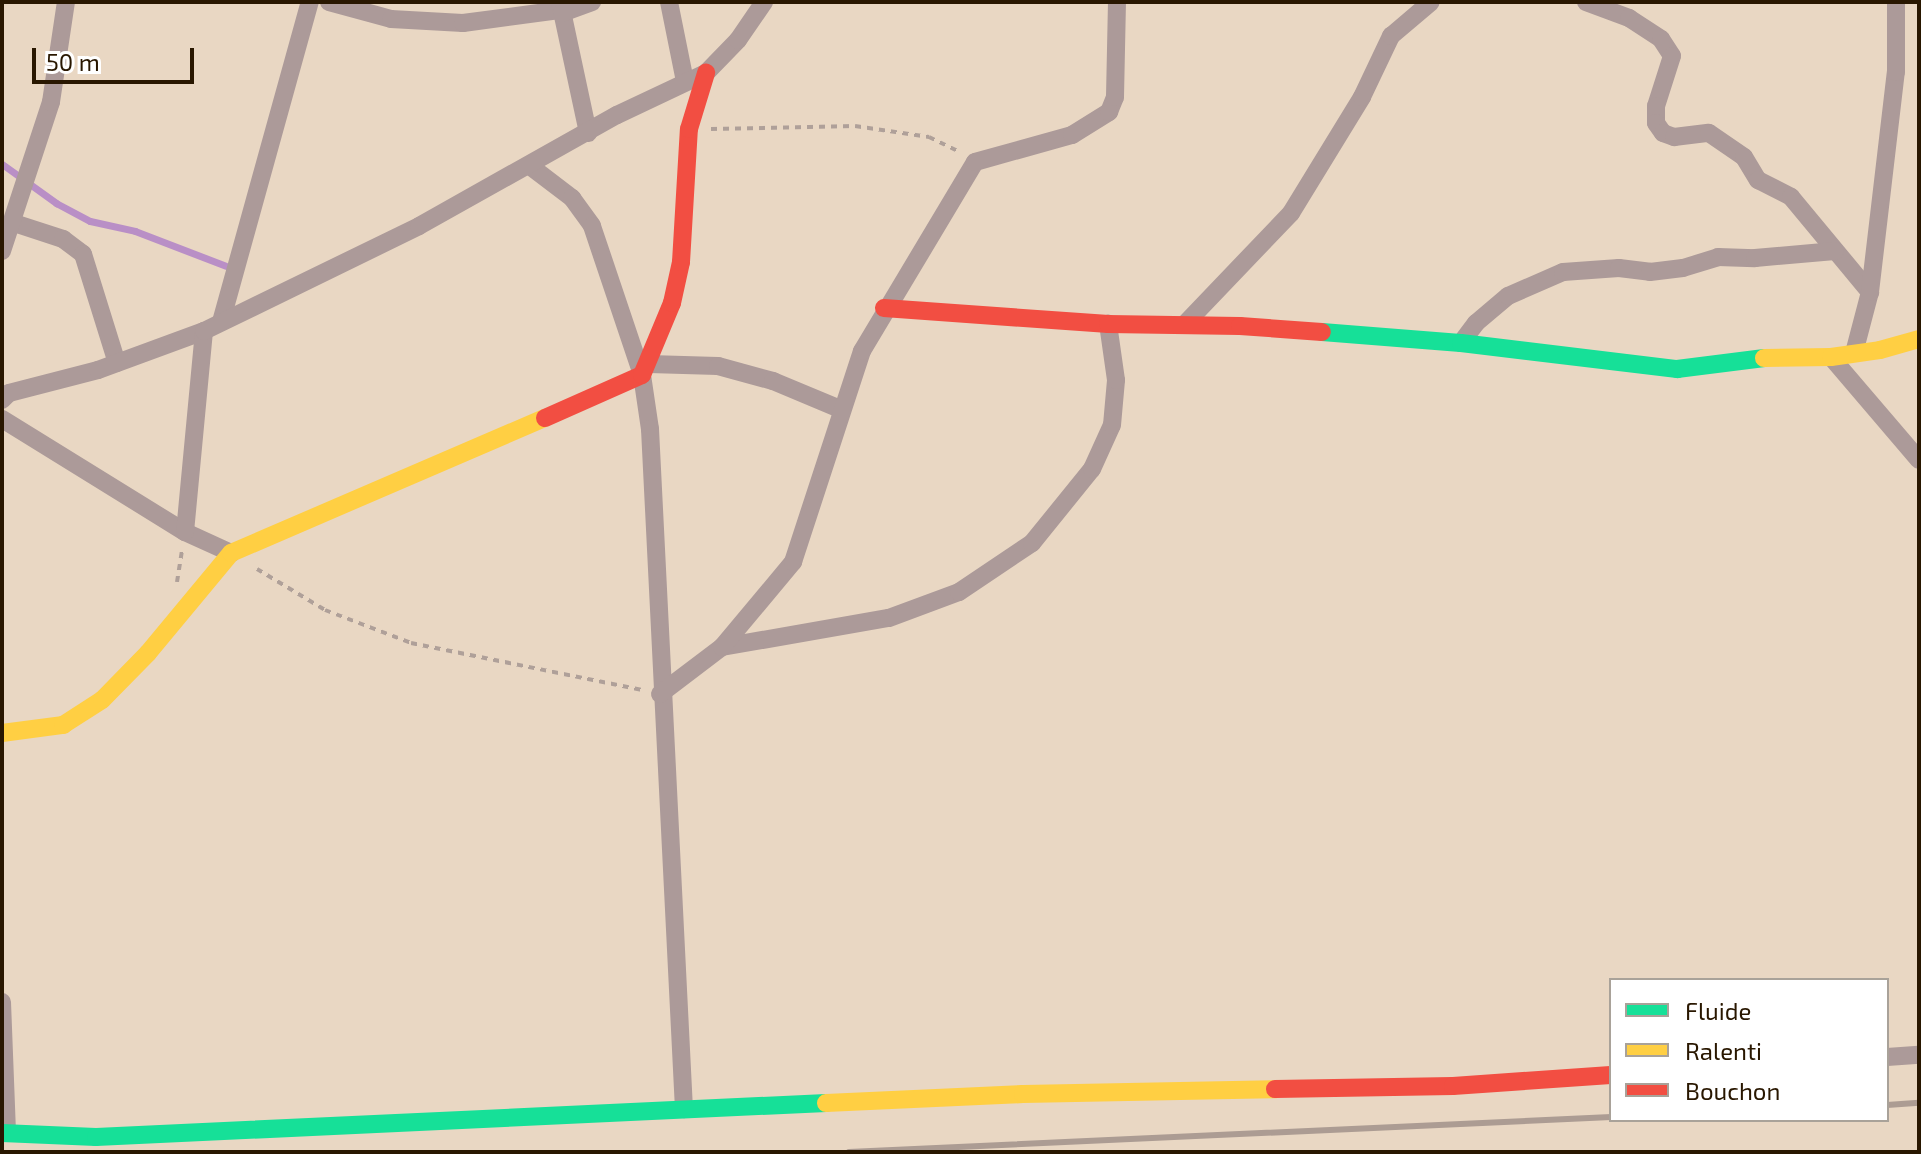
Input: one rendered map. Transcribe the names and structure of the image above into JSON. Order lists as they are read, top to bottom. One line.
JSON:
{"legend":["Fluide","Ralenti","Bouchon"],"scale_bar":"50 m"}
